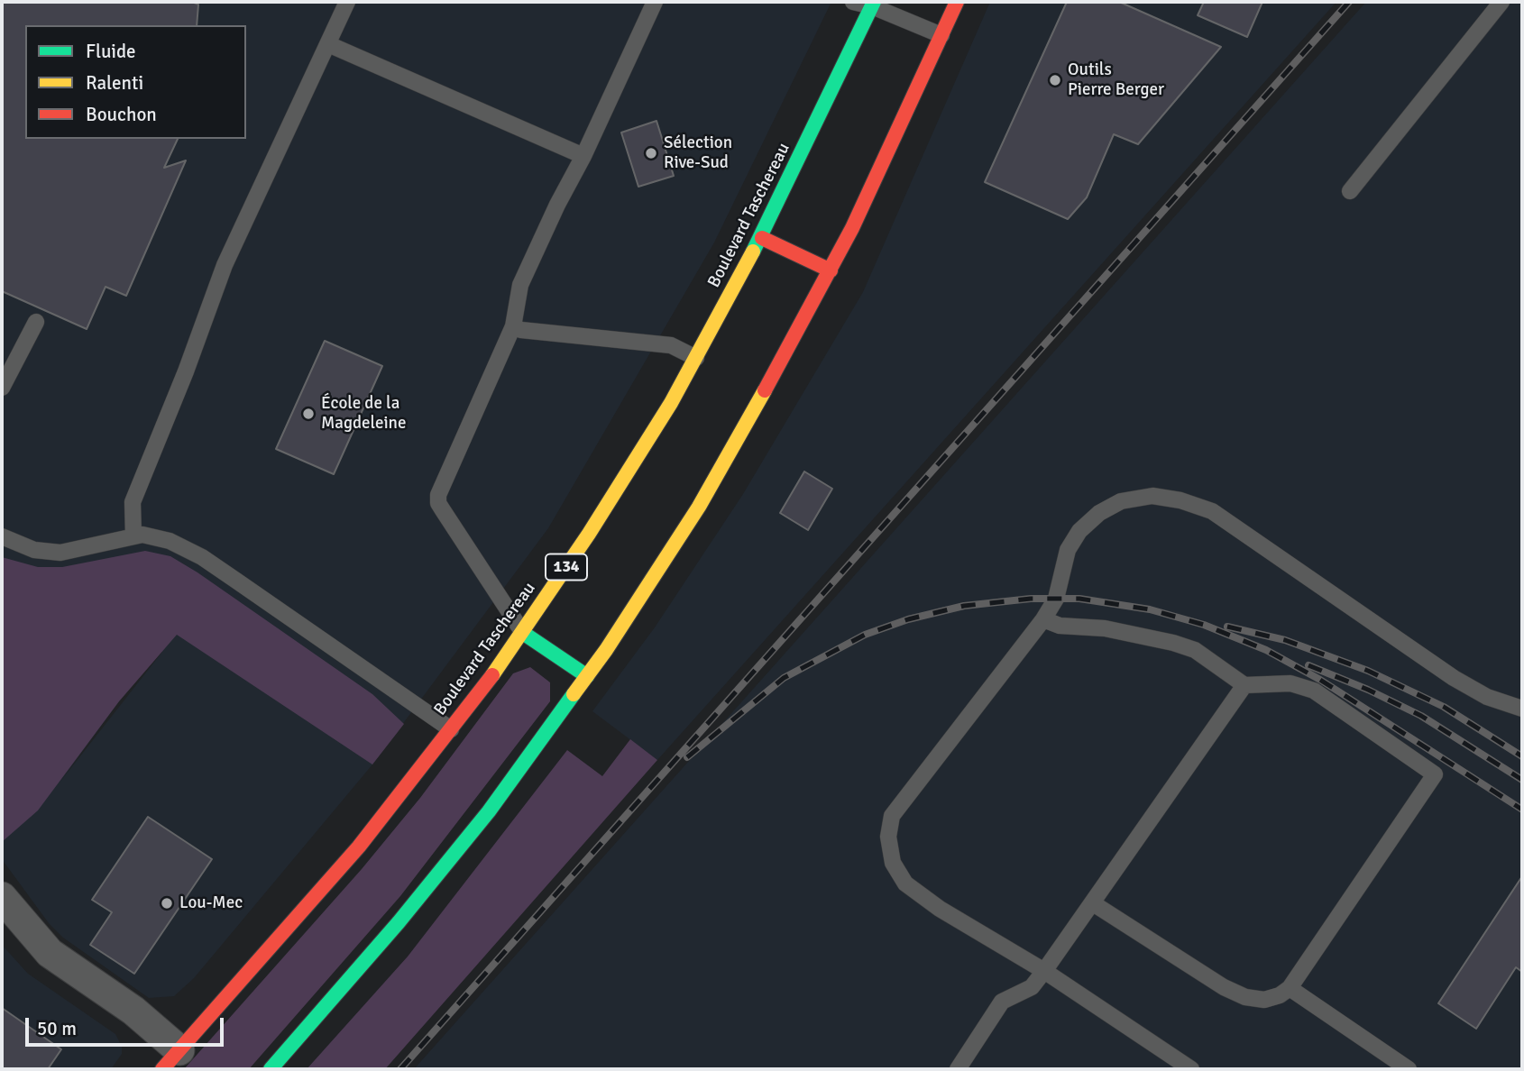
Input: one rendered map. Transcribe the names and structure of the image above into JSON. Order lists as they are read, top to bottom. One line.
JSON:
{"streets":{"main road":["Boulevard Taschereau","134"]},"places":["Outils Pierre Berger","Sélection Rive-Sud","École de la Magdeleine","Lou-Mec"],"legend":["Fluide","Ralenti","Bouchon"],"scale_bar":"50 m"}
